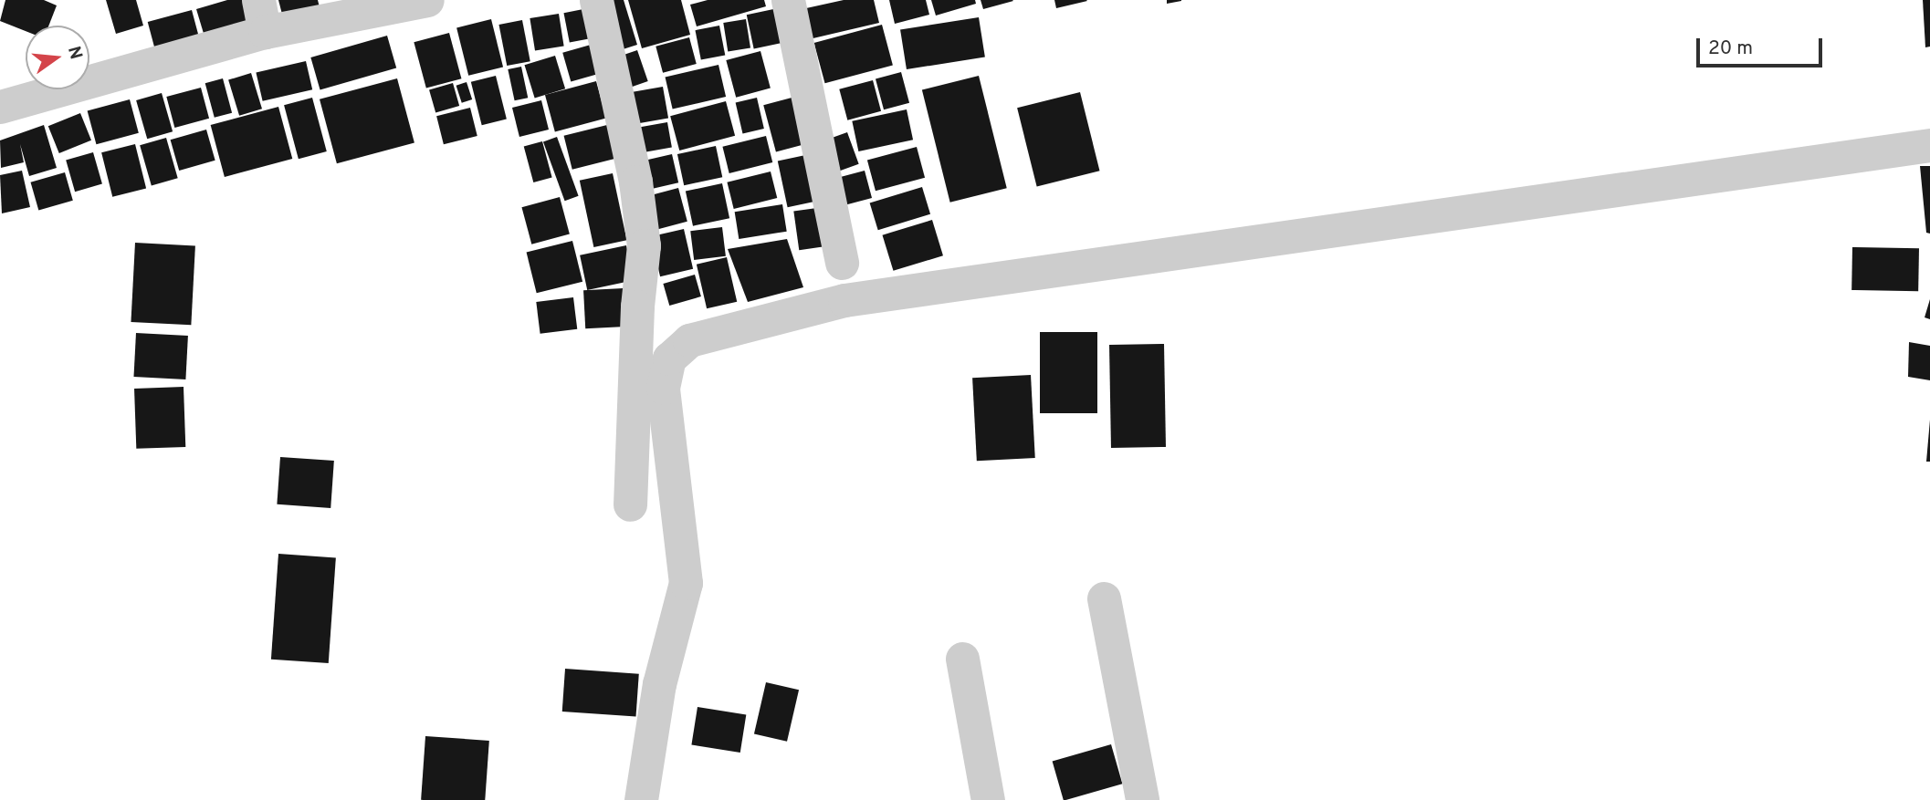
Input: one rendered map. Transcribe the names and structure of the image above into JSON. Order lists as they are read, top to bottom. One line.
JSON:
{"scale_bar":"20 m","north":"right"}
